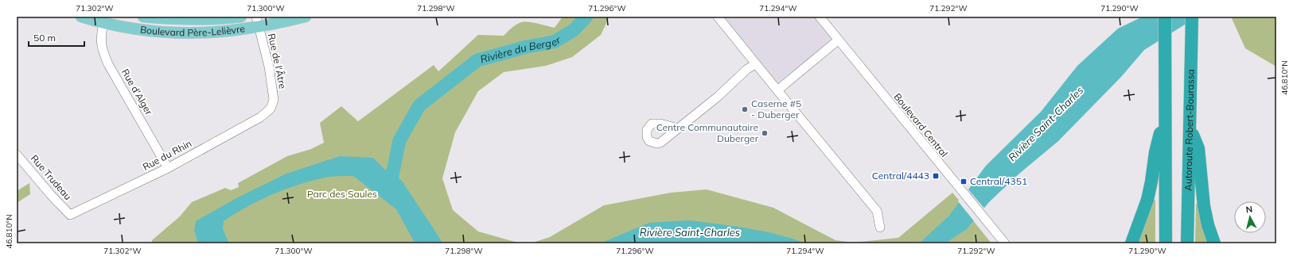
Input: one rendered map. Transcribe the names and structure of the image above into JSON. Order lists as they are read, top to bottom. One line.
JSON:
{"streets":{"highway":["Autoroute Robert-Bourassa"],"main road":["Boulevard Père-Lelièvre"],"street":["Rue de l'Âtre","Rue d'Alger","Boulevard Central","Rue du Rhin","Rue Trudeau"]},"crossings":[["Boulevard Père-Lelièvre","Rue de l'Âtre"],["Boulevard Père-Lelièvre","Rue d'Alger"],["Rue de l'Âtre","Rue du Rhin"],["Rue d'Alger","Rue du Rhin"],["Rue du Rhin","Rue Trudeau"]],"water":["Rivière du Berger","Rivière Saint-Charles"],"parks":["Parc des Saules"],"places":{"other":["Caserne #5 - Duberger","Centre Communautaire Duberger"],"transit":["Central/4443","Central/4351"]},"scale_bar":"50 m","north":"top","coordinates":["71.302°W","71.300°W","71.298°W","71.296°W","71.294°W","71.292°W","71.290°W","46.810°N"]}
